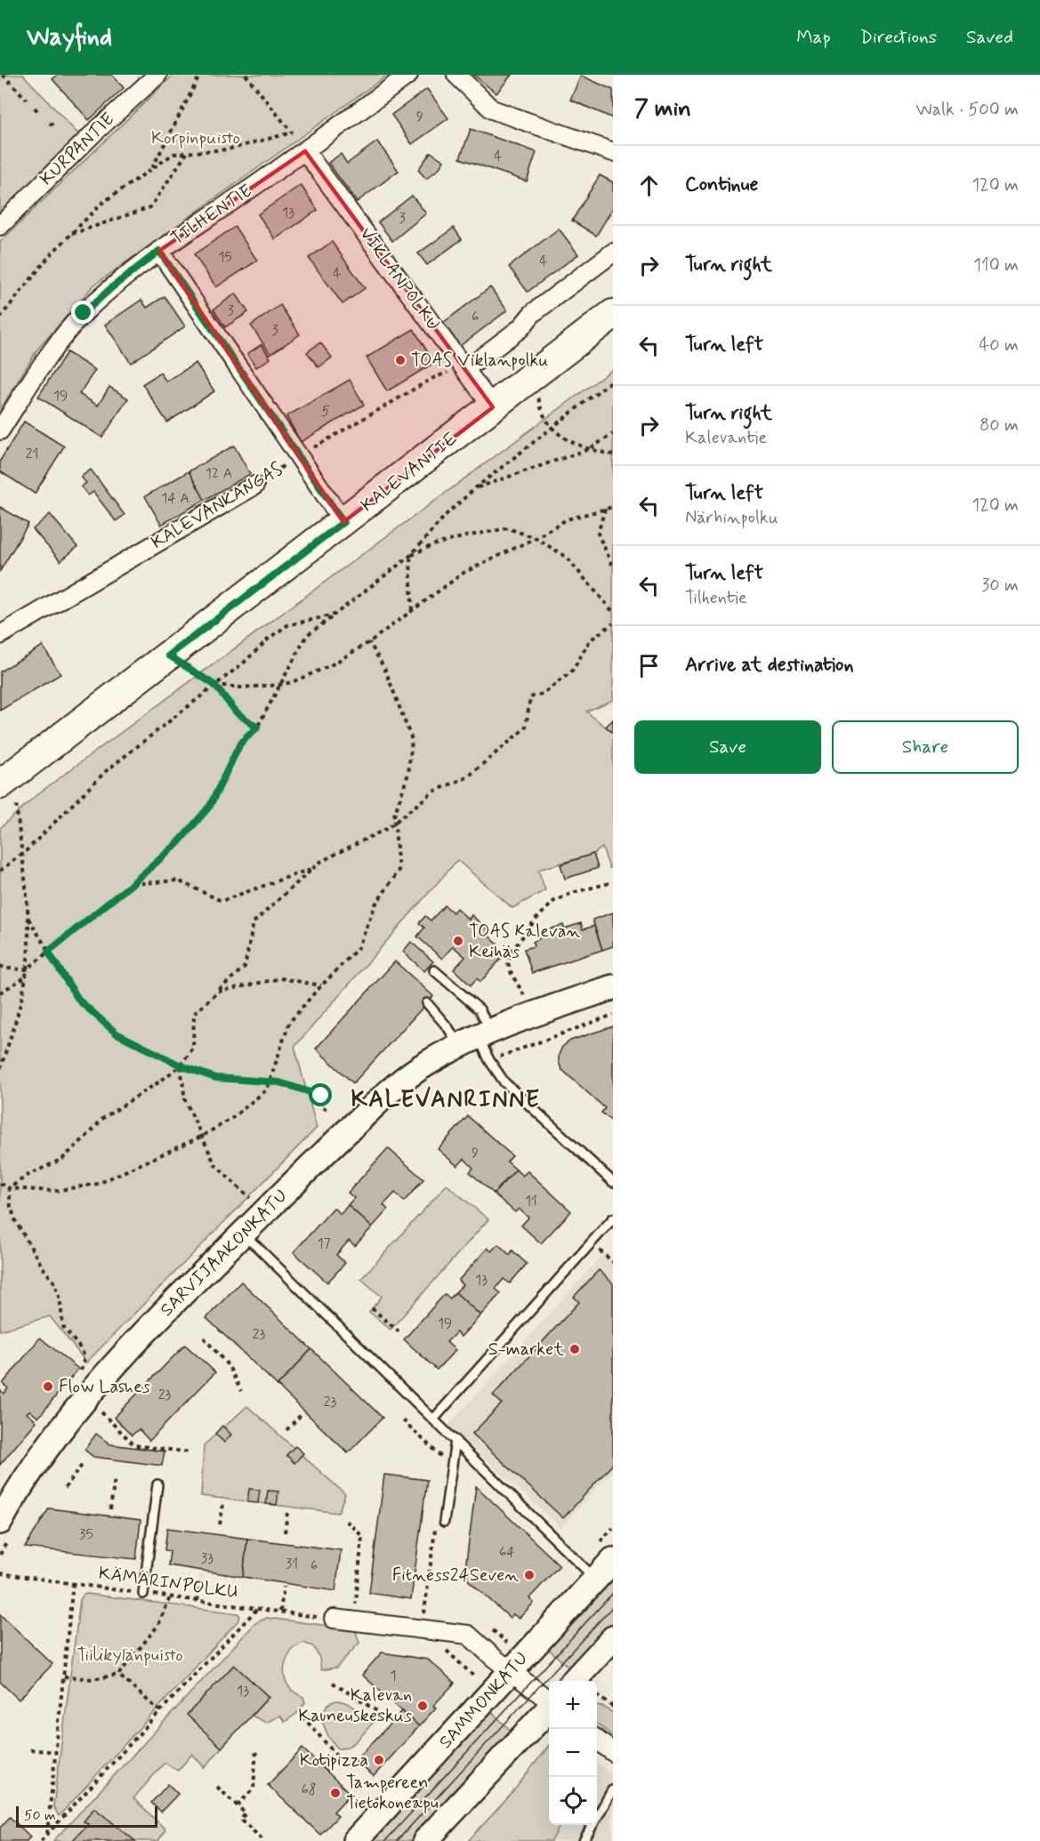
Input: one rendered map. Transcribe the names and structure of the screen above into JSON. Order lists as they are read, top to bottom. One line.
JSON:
{"streets":{"main road":["KALEVANTIE"],"street":["KURPANTIE","TILHENTIE","VIKLANPOLKU","KALEVANKANGAS","SARVIJAAKONKATU","SAMMONKATU"],"path":["KÄMÄRINPOLKU"]},"crossings":[["TILHENTIE","VIKLANPOLKU"],["VIKLANPOLKU","KALEVANTIE"],["VIKLANPOLKU","KALEVANKANGAS"]],"districts":["KALEVANRINNE"],"parks":["Korpinpuisto","Tiilikylänpuisto"],"places":["TOAS Viklanpolku","TOAS Kalevan Keihäs","S-market","Flow Lashes","Fitness24Seven","Kalevan Kauneuskeskus","Kotipizza","Tampereen Tietokoneapu"],"house_numbers":["9","4","13","3","15","4","4","3","6","3","19","5","21","12 A","14 A","9","11","17","13","19","23","23","23","35","64","33","31","6","1","13","68"],"scale_bar":"50 m","page":{"header":"Wayfind","nav":["Map","Directions","Saved"],"heading":["7 min","Walk · 500 m"],"list":[["Continue","120 m"],["Turn right","110 m"],["Turn left","40 m"],["Turn right","Kalevantie","80 m"],["Turn left","Närhinpolku","120 m"],["Turn left","Tilhentie","30 m"],"Arrive at destination"],"buttons":["Save","Share"],"map_buttons":["+","−"],"scale":"50 m"}}
